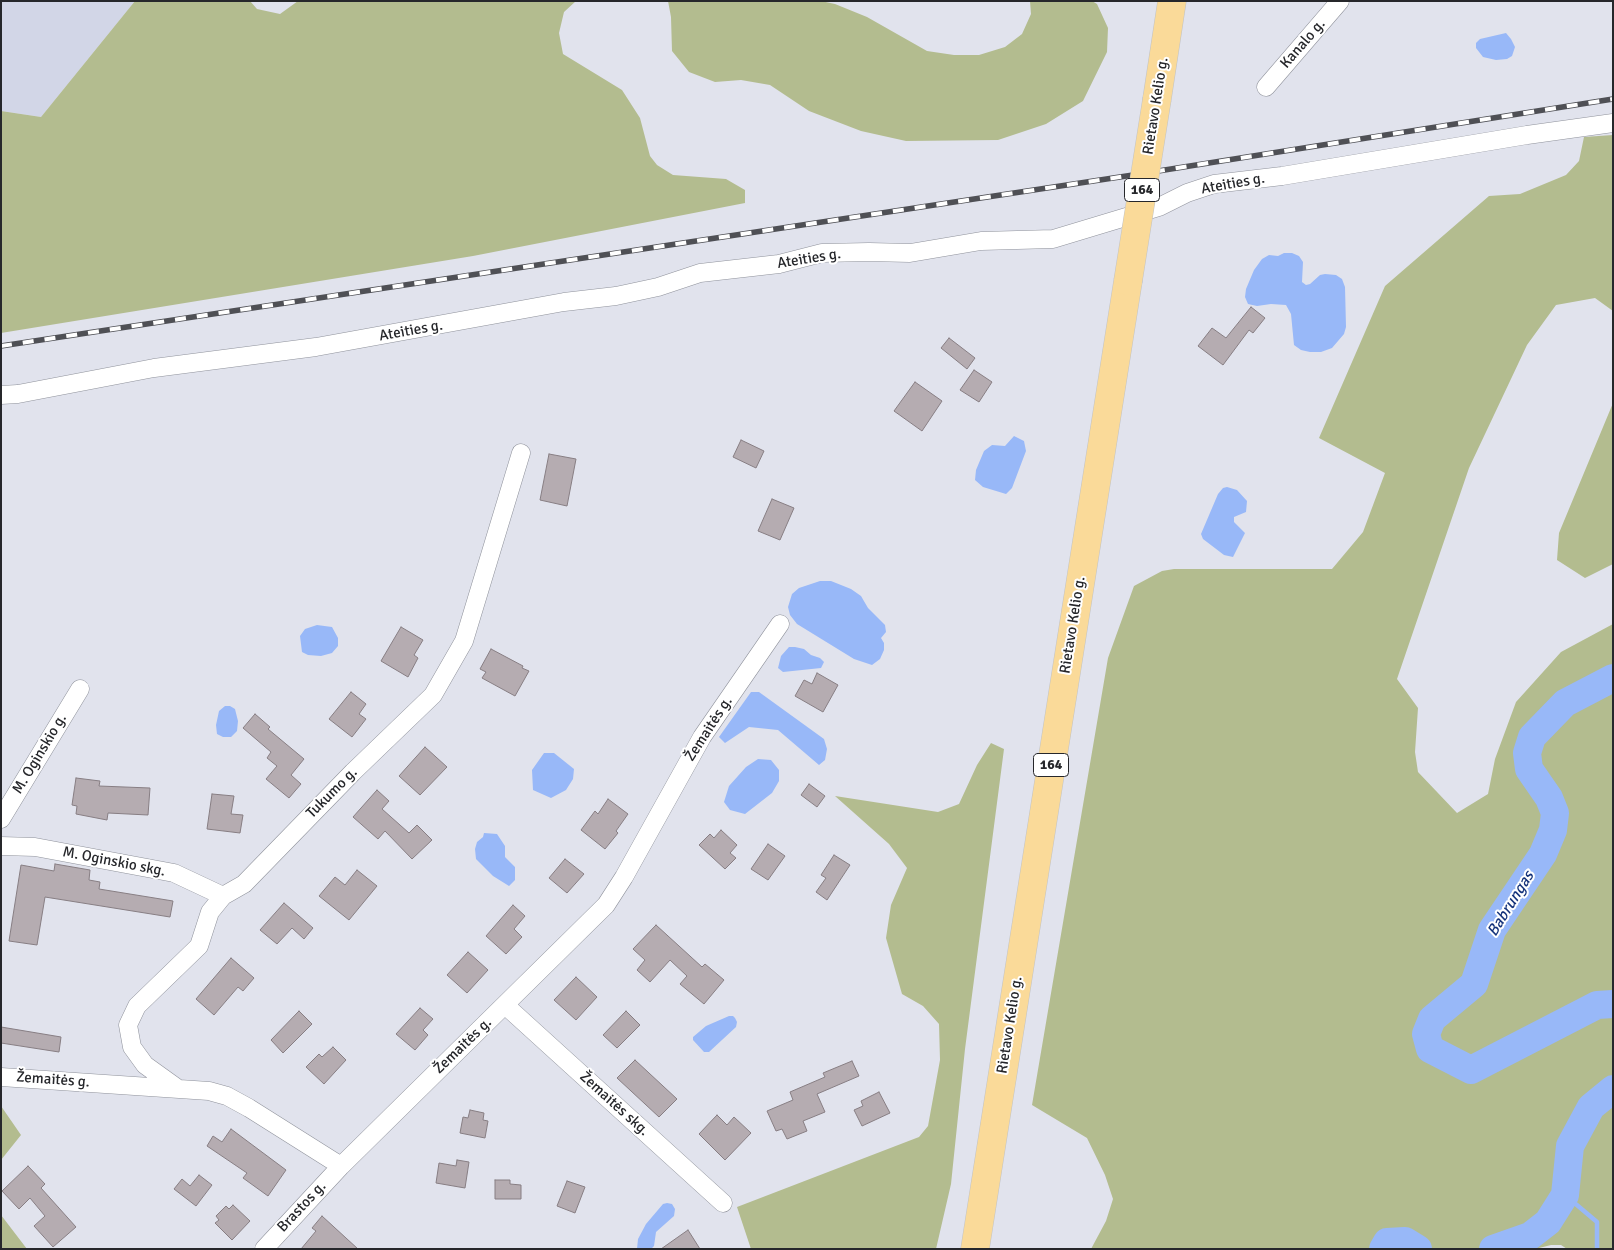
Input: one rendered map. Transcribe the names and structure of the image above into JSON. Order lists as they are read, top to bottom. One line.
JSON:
{"streets":{"main road":["Rietavo Kelio g.","164"],"street":["Kanalo g.","Ateities g.","Žemaitės g.","M. Oginskio g.","Tukumo g.","M. Oginskio skg.","Žemaitės skg.","Brastos g."]},"crossings":[["Žemaitės g.","Tukumo g."],["Žemaitės g.","Žemaitės skg."],["Žemaitės g.","Brastos g."],["Tukumo g.","M. Oginskio skg."]],"water":["Babrungas"]}
